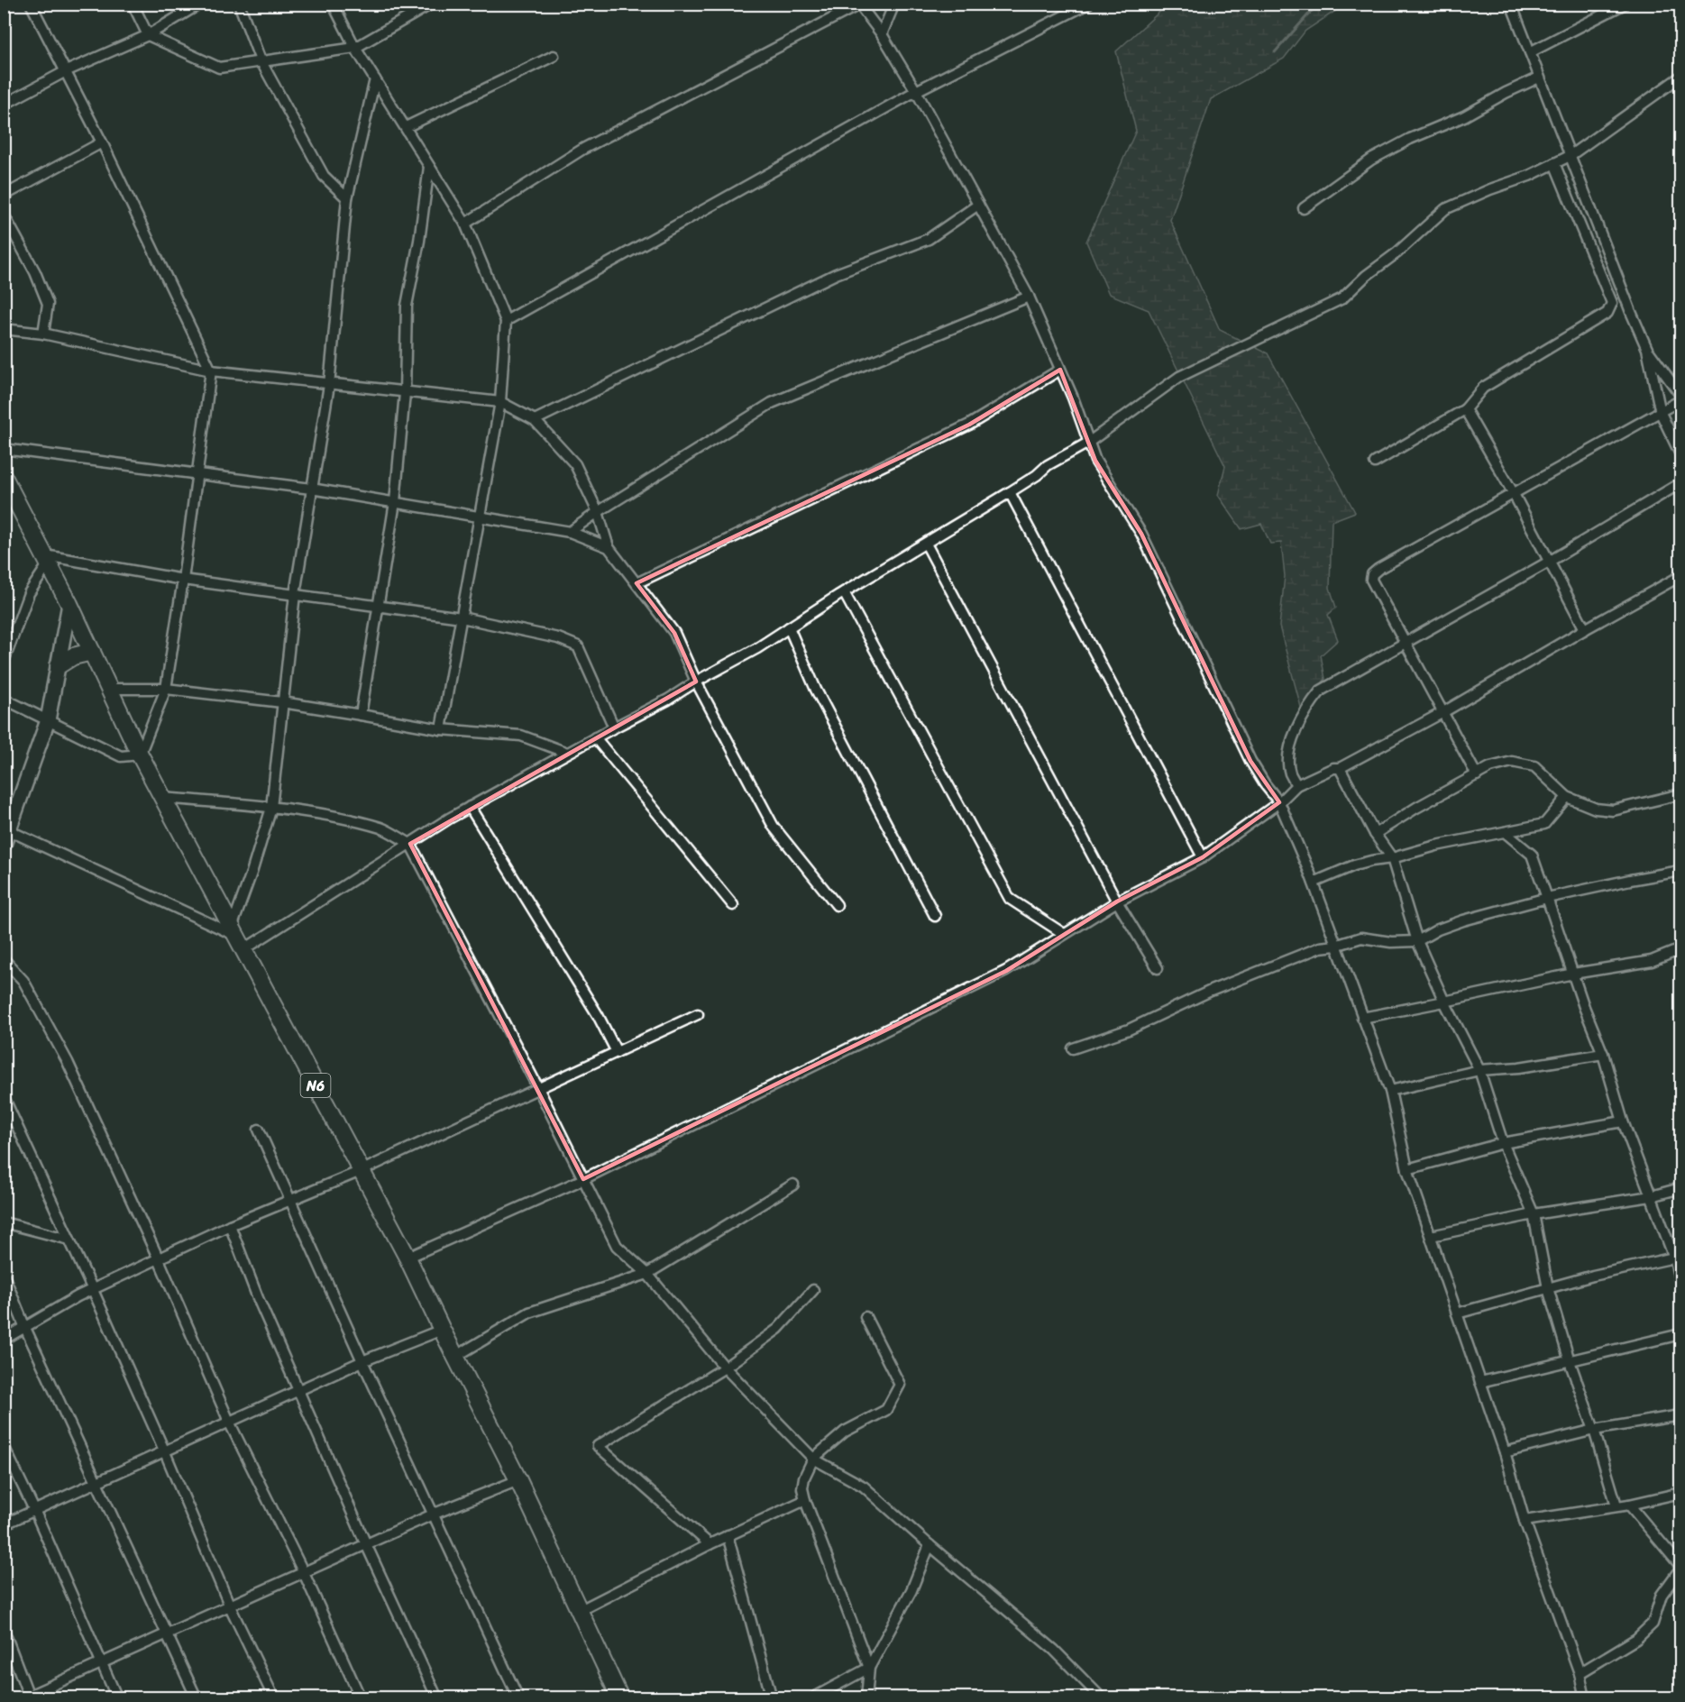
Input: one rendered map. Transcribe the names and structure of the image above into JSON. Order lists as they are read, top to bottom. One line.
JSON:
{"streets":{"highway":["N6"]}}
